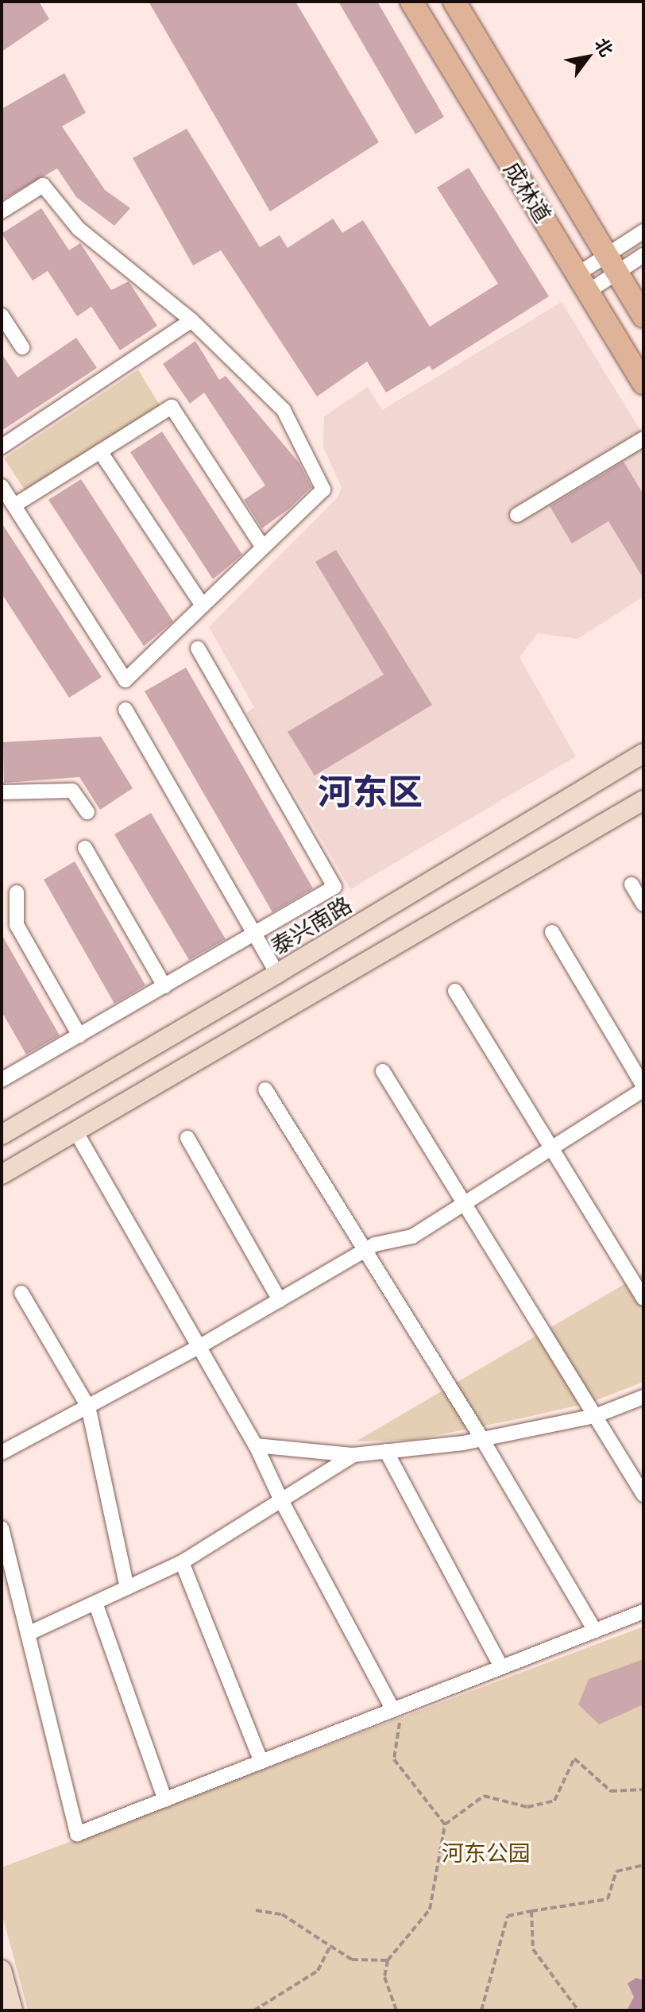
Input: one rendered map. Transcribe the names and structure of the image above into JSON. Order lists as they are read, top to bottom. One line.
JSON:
{"streets":{"main road":["成林道","泰兴南路"]},"districts":["河东区"],"parks":["河东公园"],"north":"top right"}
